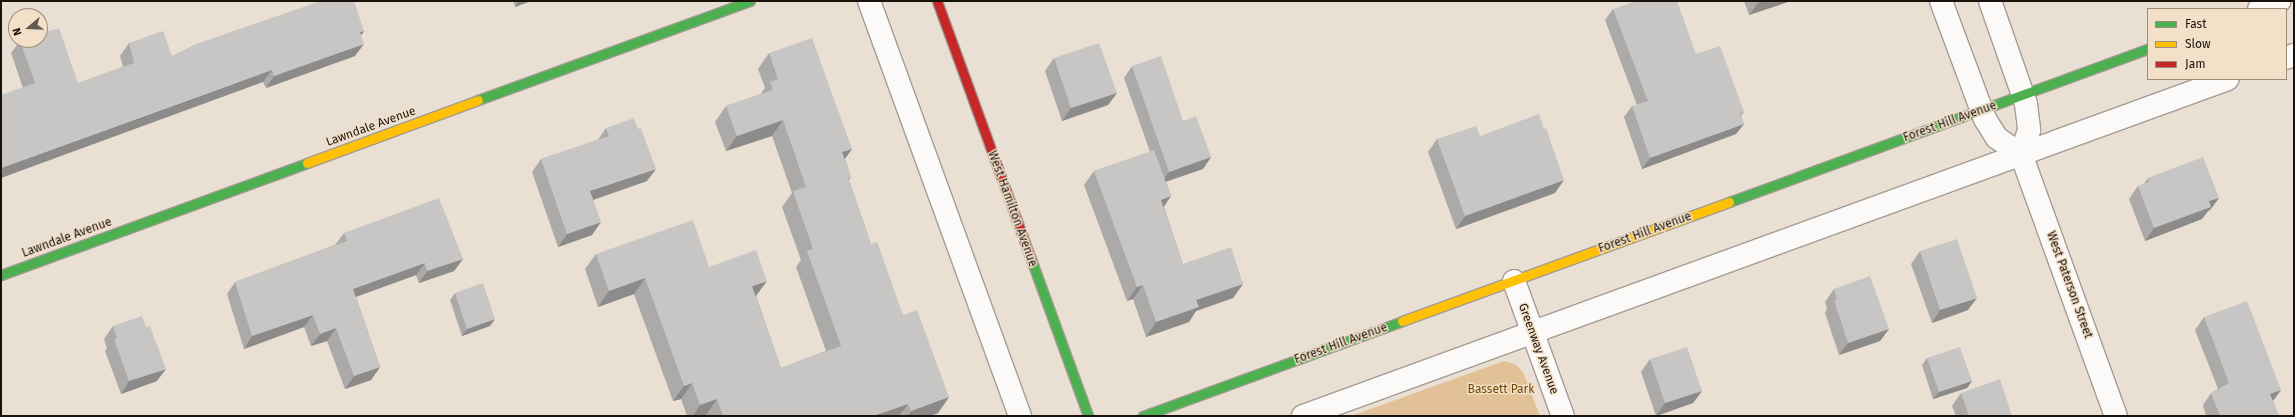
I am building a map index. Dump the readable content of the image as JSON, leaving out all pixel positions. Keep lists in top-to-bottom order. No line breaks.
{"streets":{"street":["Forest Hill Avenue","Lawndale Avenue","West Hamilton Avenue","West Paterson Street","Greenway Avenue"]},"crossings":[["Forest Hill Avenue","Greenway Avenue"]],"parks":["Bassett Park"],"legend":["Fast","Slow","Jam"],"north":"left"}
